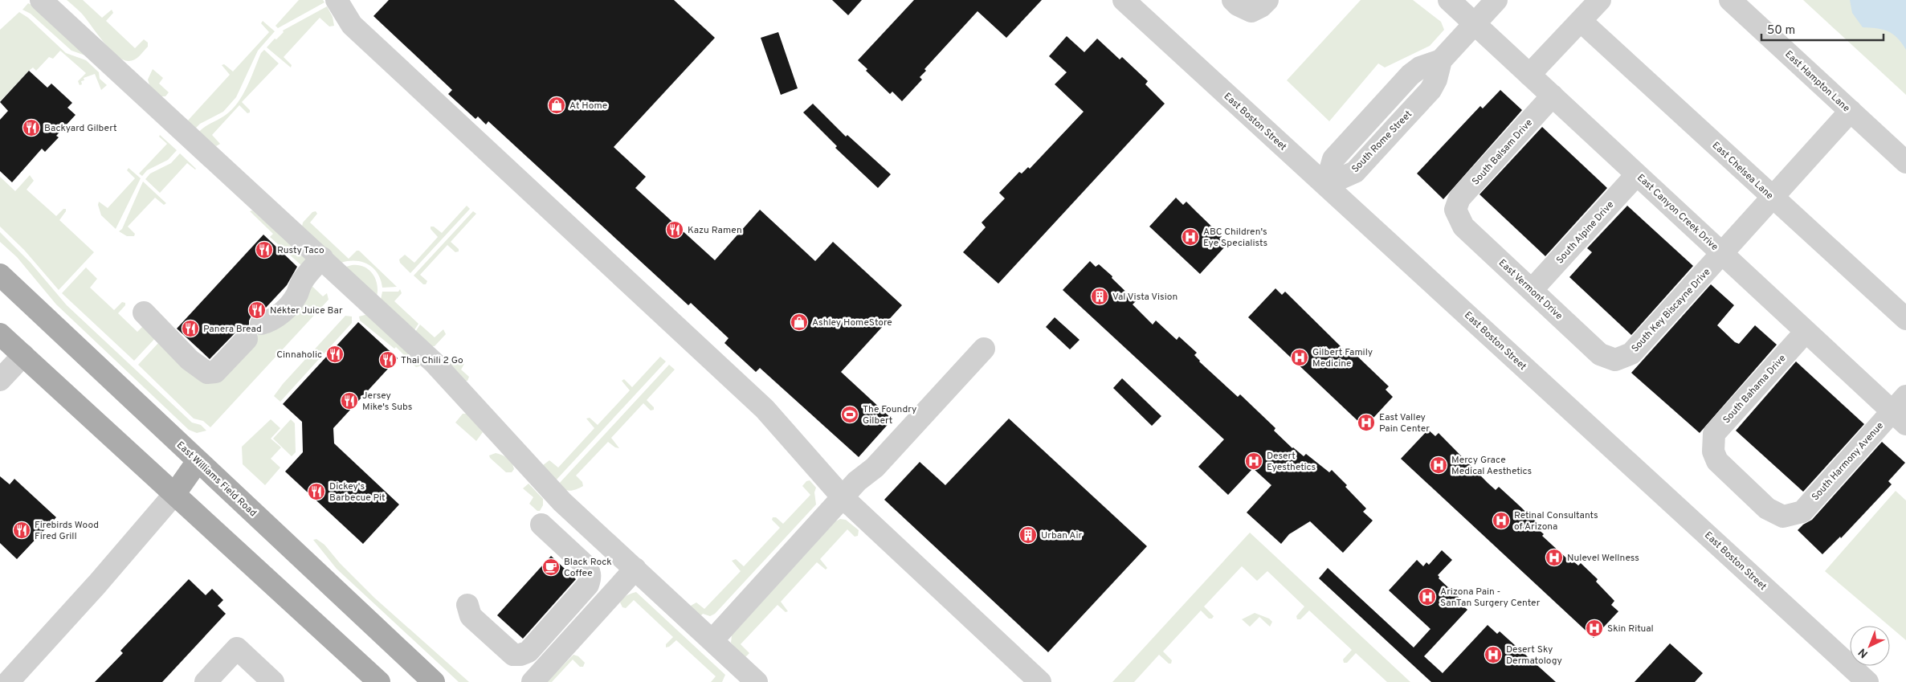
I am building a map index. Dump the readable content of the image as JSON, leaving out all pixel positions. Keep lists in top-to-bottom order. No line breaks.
{"streets":{"main road":["East Williams Field Road"],"street":["East Hampton Lane","East Boston Street","South Rome Street","South Balsam Drive","East Chelsea Lane","East Canyon Creek Drive","South Alpine Drive","East Vermont Drive","South Key Biscayne Drive","South Bahama Drive","South Harmony Avenue"]},"crossings":[["East Hampton Lane","South Key Biscayne Drive"],["East Boston Street","South Rome Street"],["South Rome Street","East Canyon Creek Drive"],["South Balsam Drive","East Canyon Creek Drive"],["South Balsam Drive","East Vermont Drive"],["East Chelsea Lane","South Key Biscayne Drive"],["East Canyon Creek Drive","South Alpine Drive"],["East Canyon Creek Drive","South Key Biscayne Drive"],["East Canyon Creek Drive","South Bahama Drive"],["East Canyon Creek Drive","South Harmony Avenue"],["South Alpine Drive","East Vermont Drive"],["East Vermont Drive","South Key Biscayne Drive"],["South Bahama Drive","South Harmony Avenue"]],"places":{"shop":["At Home","Ashley HomeStore"],"restaurant":["Backyard Gilbert","Kazu Ramen","Rusty Taco","Nékter Juice Bar","Panera Bread","Cinnaholic","Thai Chili 2 Go","Jersey Mike's Subs","Dickey's Barbecue Pit","Firebirds Wood Fired Grill"],"hospital":["ABC Children's Eye Specialists","Gilbert Family Medicine","East Valley Pain Center","Desert Eyesthetics","Mercy Grace Medical Aesthetics","Retinal Consultants of Arizona","Nulevel Wellness","Arizona Pain - SanTan Surgery Center","Skin Ritual","Desert Sky Dermatology"],"building":["Val Vista Vision","Urban Air"],"sports":["The Foundry Gilbert"],"cafe":["Black Rock Coffee"]},"scale_bar":"50 m","north":"bottom left"}
